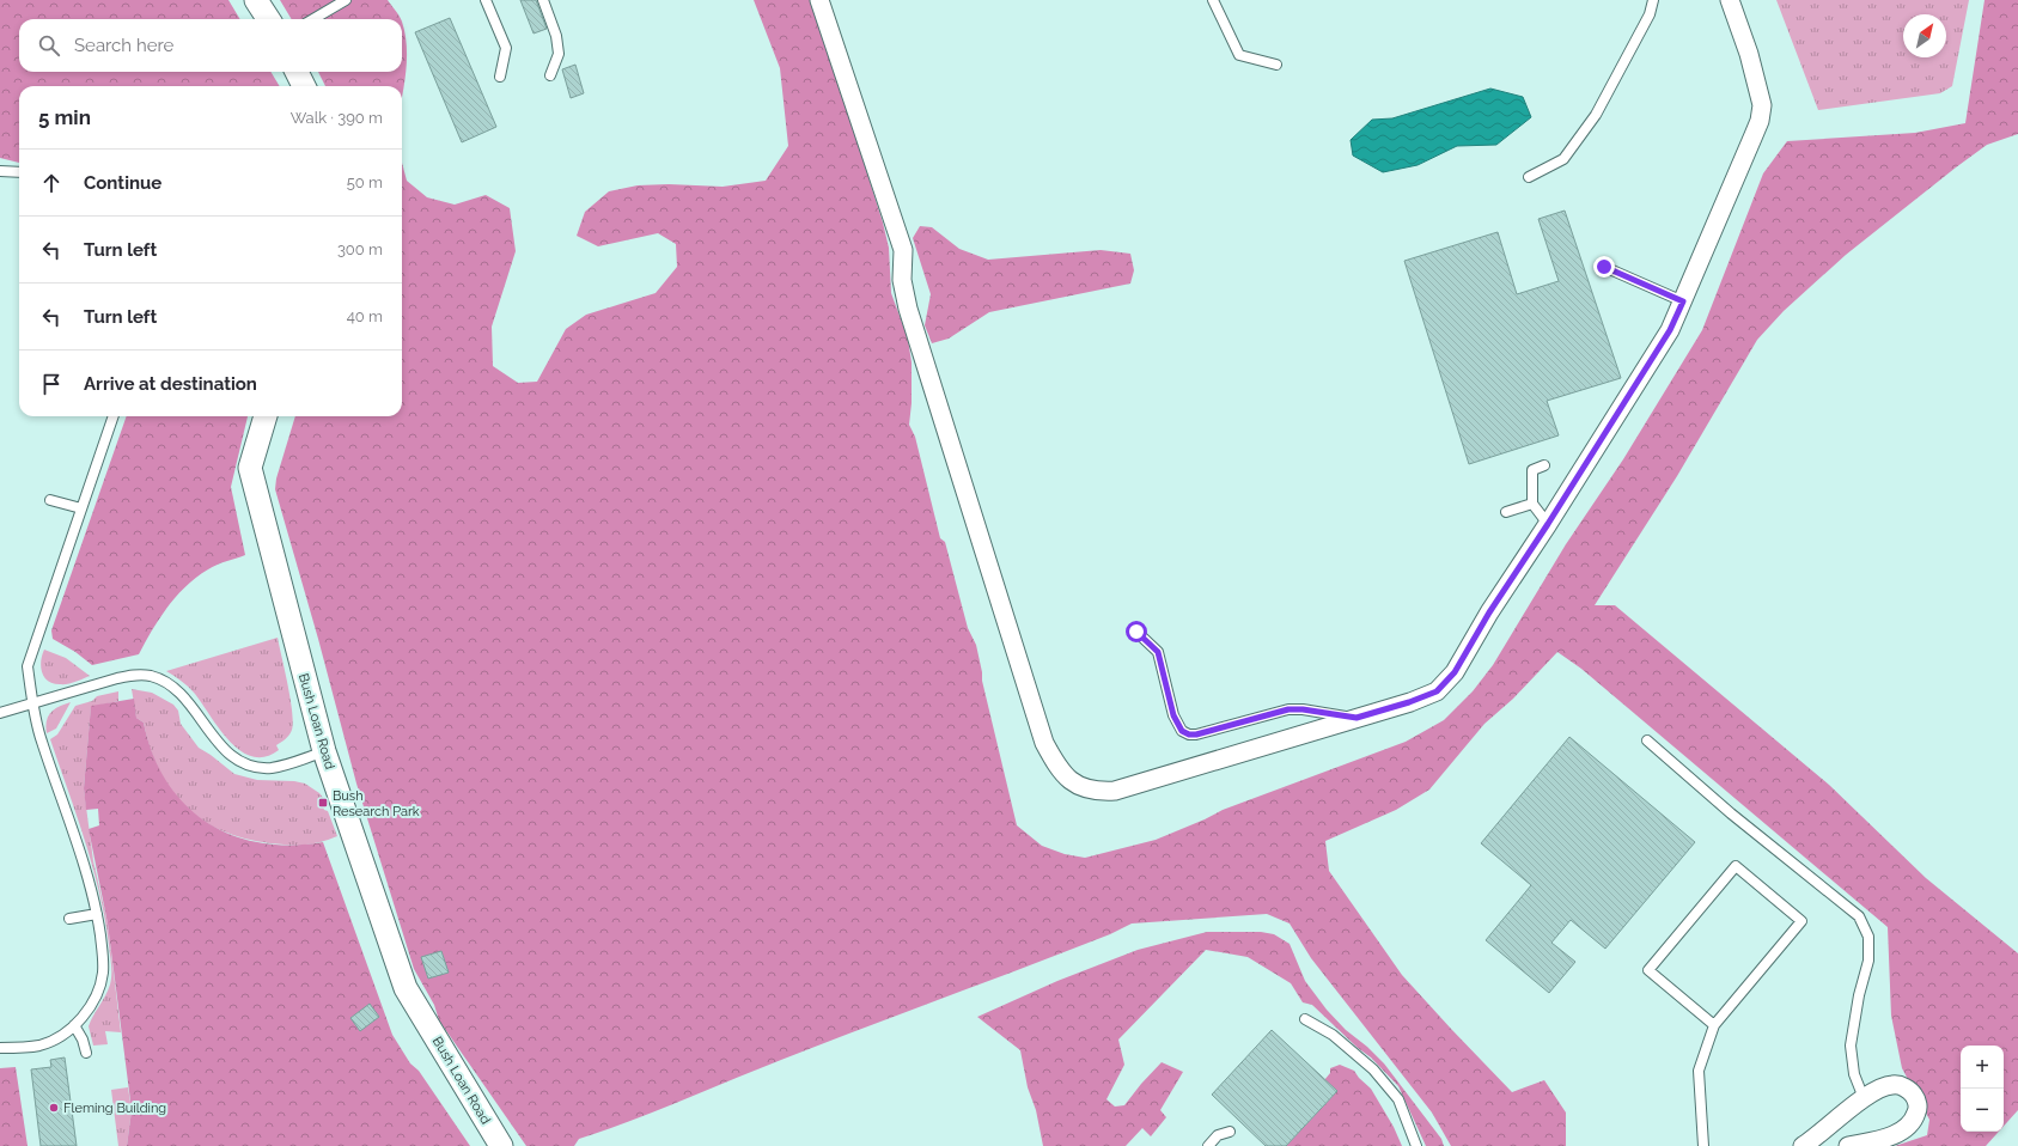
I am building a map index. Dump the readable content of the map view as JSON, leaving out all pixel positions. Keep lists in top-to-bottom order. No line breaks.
{"streets":{"street":["Bush Loan Road"]},"places":{"transit":["Bush Research Park"],"other":["Fleming Building"]},"north":"top right","page":{"search":"Search here","heading":["5 min","Walk · 390 m"],"list":[["Continue","50 m"],["Turn left","300 m"],["Turn left","40 m"],"Arrive at destination"],"map_buttons":["+","−"]}}
